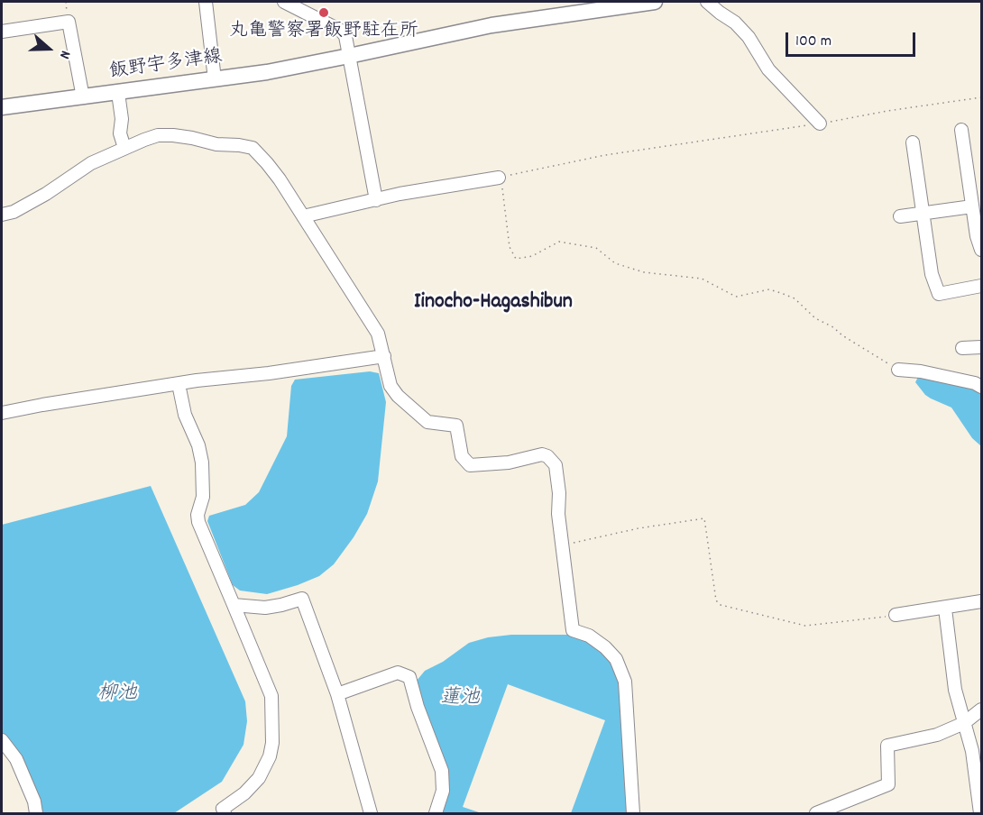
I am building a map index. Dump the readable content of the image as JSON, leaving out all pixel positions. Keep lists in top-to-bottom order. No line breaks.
{"streets":{"main road":["飯野宇多津線"]},"districts":["Iinocho-Hagashibun"],"water":["柳池","蓮池"],"places":["丸亀警察署飯野駐在所"],"scale_bar":"100 m","north":"right"}
